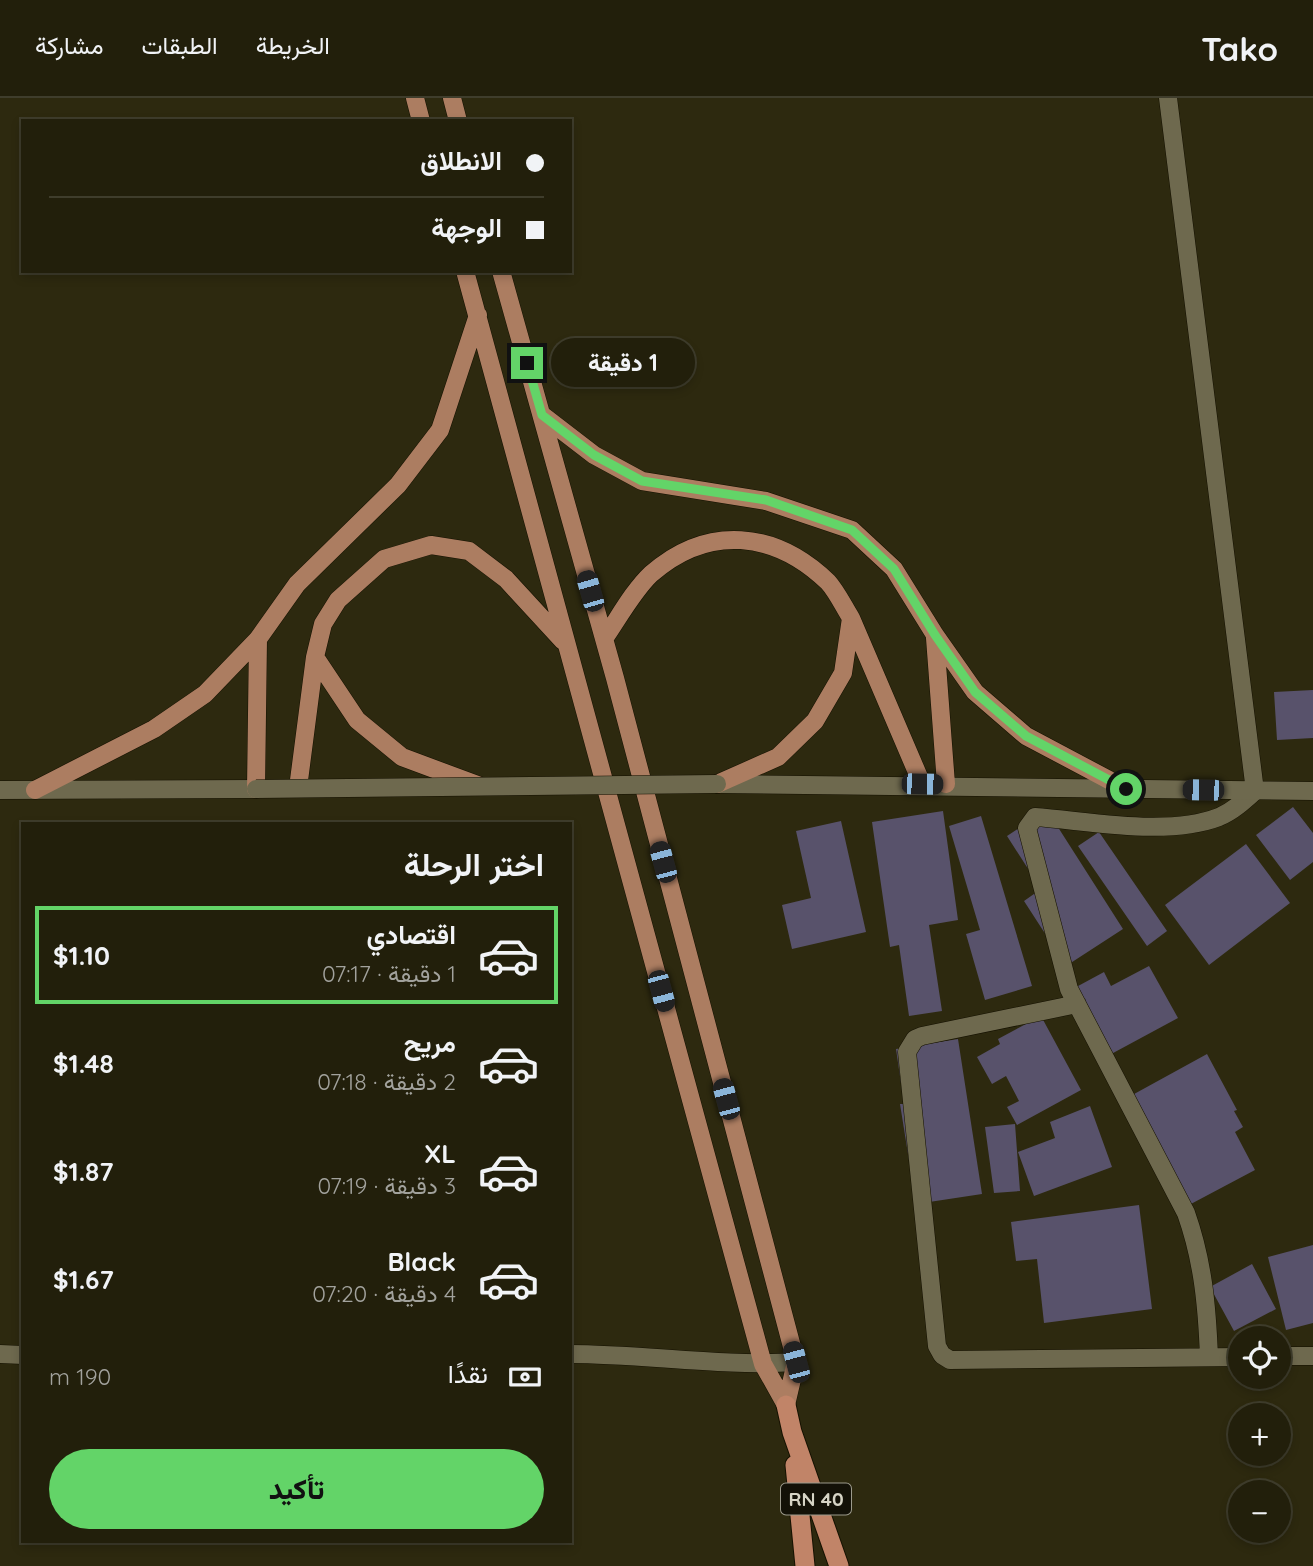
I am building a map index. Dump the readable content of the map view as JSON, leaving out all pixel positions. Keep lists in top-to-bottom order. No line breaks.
{"streets":{"highway":["RN 40"]},"page":{"header":"Tako","nav":["الخريطة","الطبقات","مشاركة"],"banner":["الانطلاق","الوجهة"],"bubble":"1 دقيقة","heading":"اختر الرحلة","list":[{"name":"اقتصادي","note":"1 دقيقة · 07:17","value":"$1.10"},{"name":"مريح","note":"2 دقيقة · 07:18","value":"$1.48"},{"name":"XL","note":"3 دقيقة · 07:19","value":"$1.87"},{"name":"Black","note":"4 دقيقة · 07:20","value":"$1.67"}],"map_buttons":["+","−"],"pay":["نقدًا","190 m"],"buttons":"تأكيد"}}
